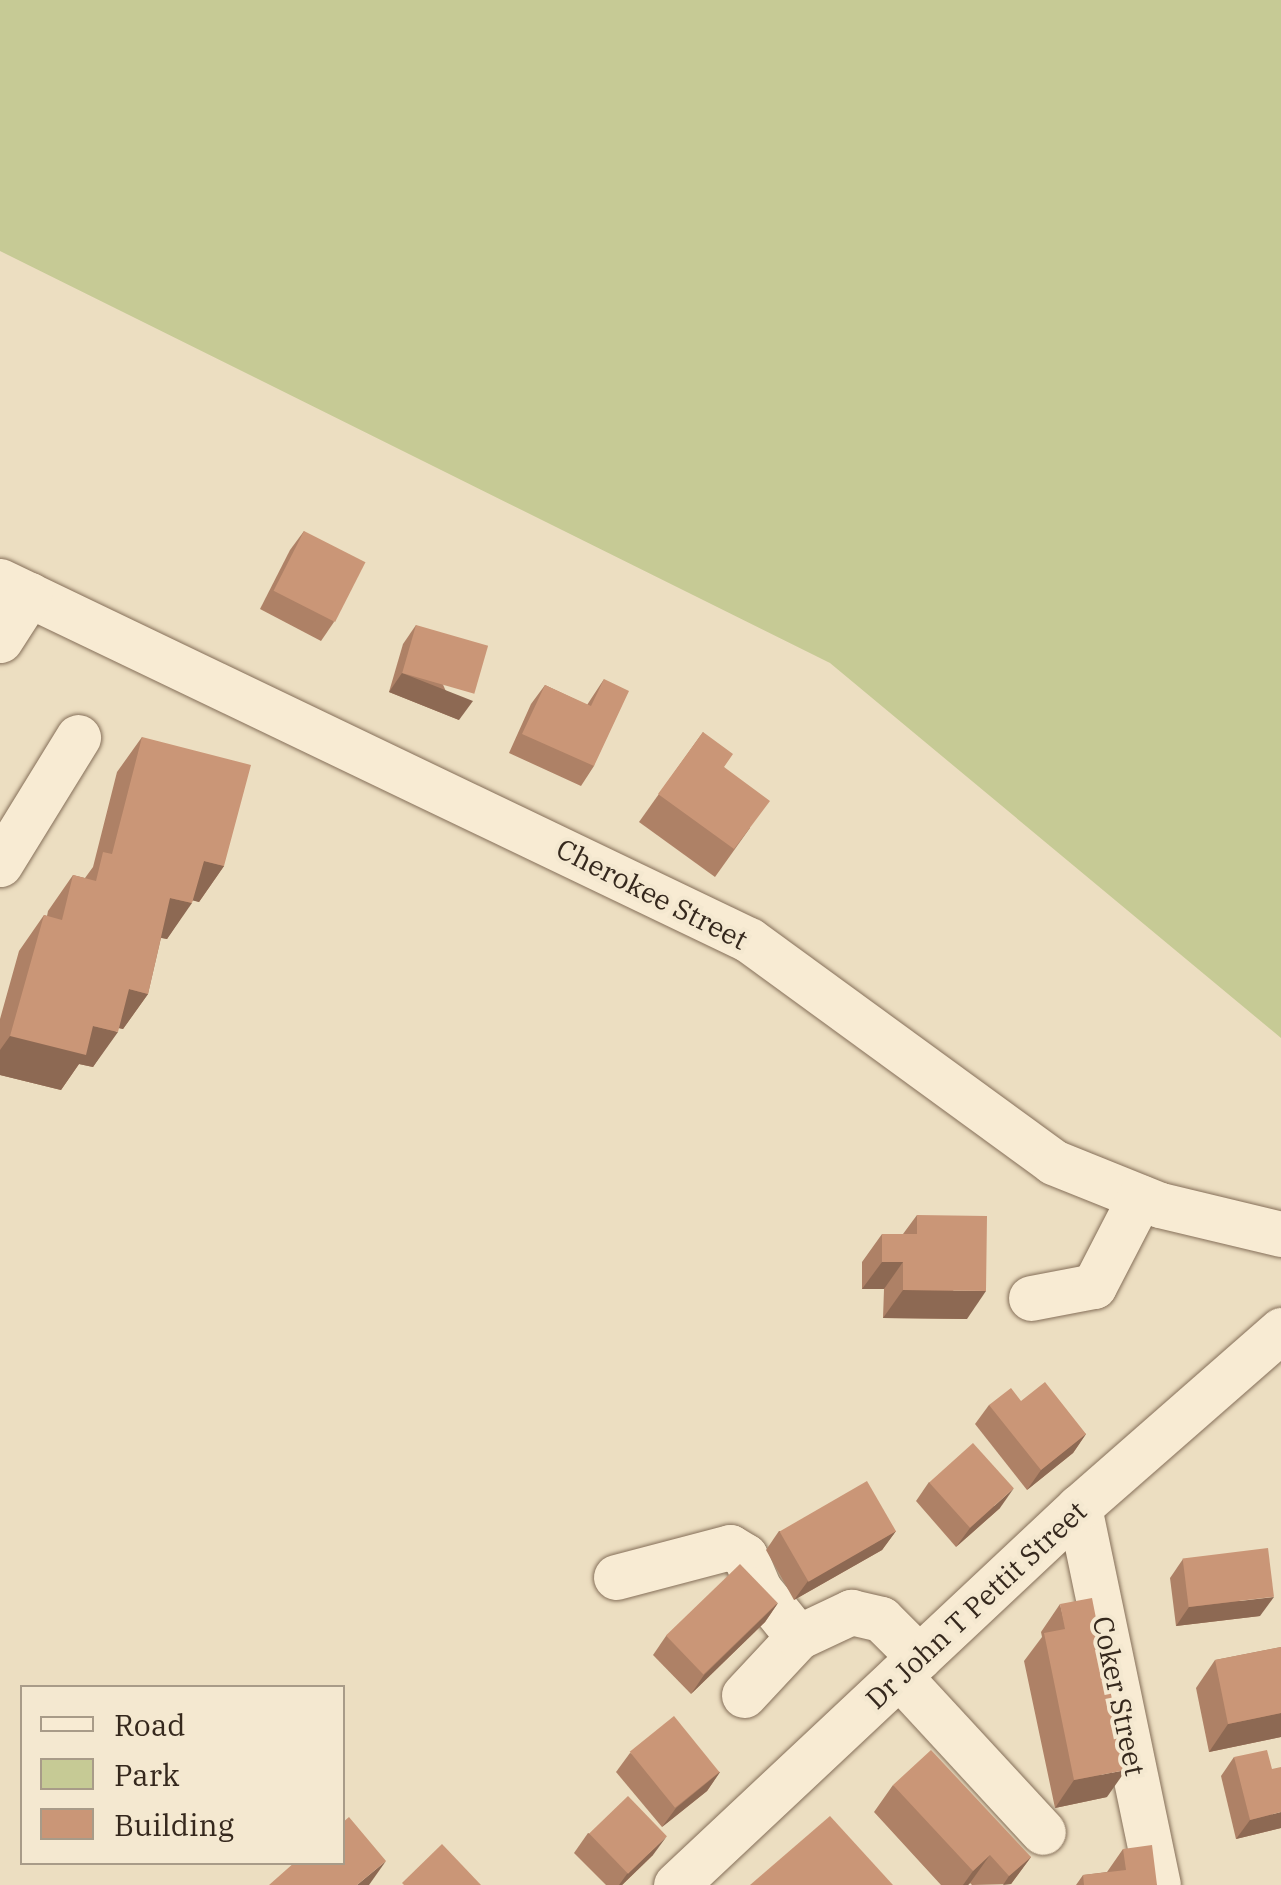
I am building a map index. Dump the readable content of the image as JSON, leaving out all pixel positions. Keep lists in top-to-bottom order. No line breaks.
{"streets":{"street":["Cherokee Street","Dr John T Pettit Street","Coker Street"]},"crossings":[["Dr John T Pettit Street","Coker Street"]],"legend":["Road","Park","Building"]}
